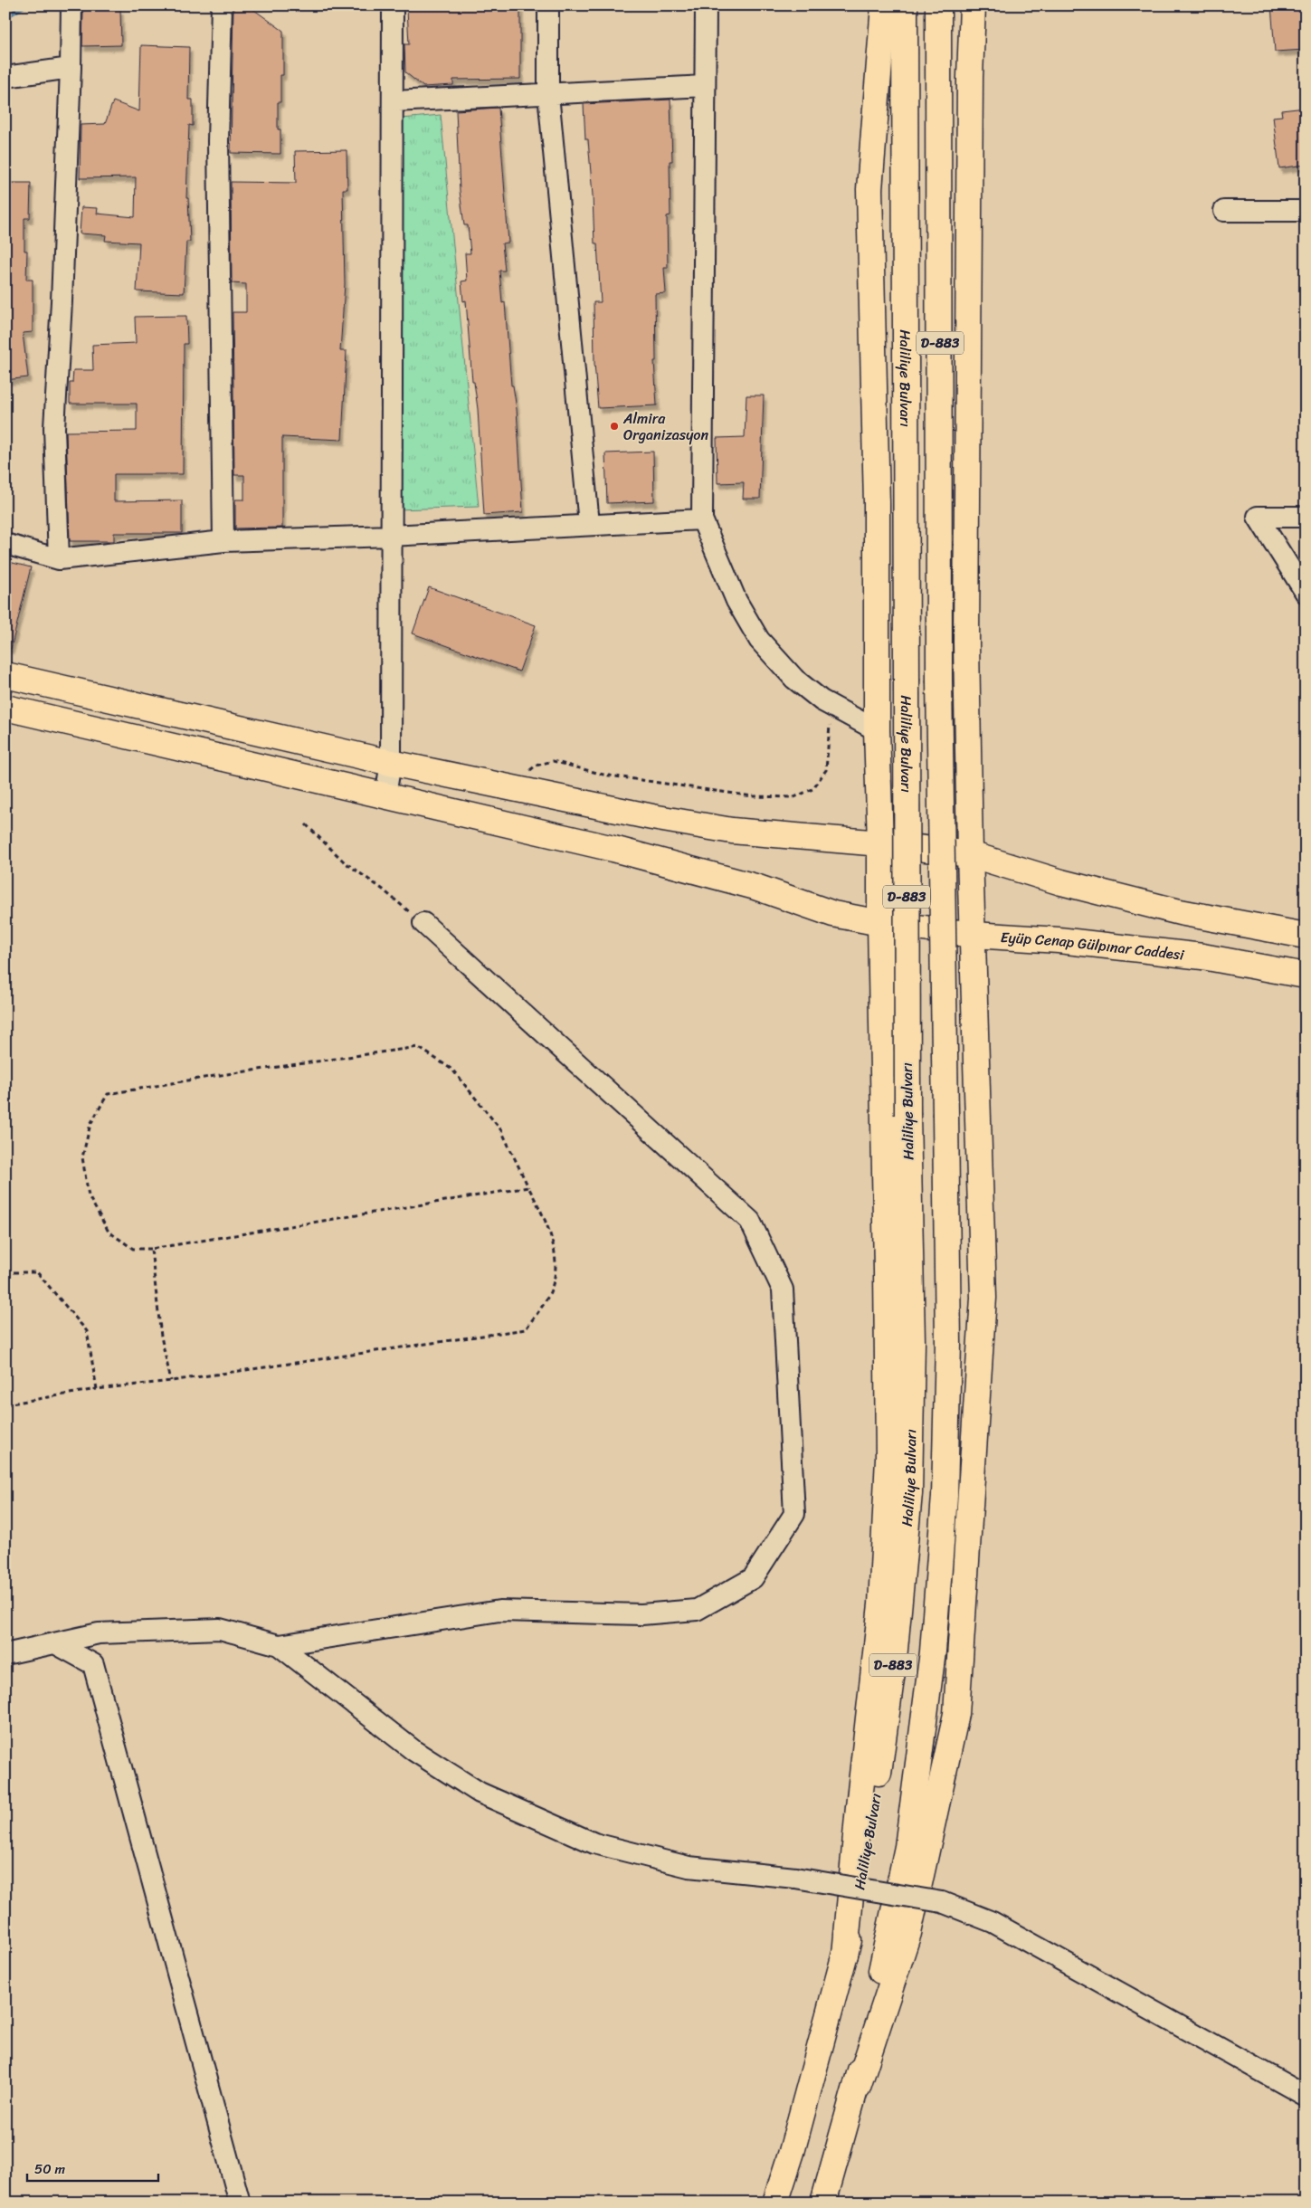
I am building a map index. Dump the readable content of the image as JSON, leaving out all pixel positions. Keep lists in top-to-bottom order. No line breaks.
{"streets":{"main road":["D-883","Haliliye Bulvarı","Eyüp Cenap Gülpınar Caddesi"]},"places":["Almira Organizasyon"],"scale_bar":"50 m"}
